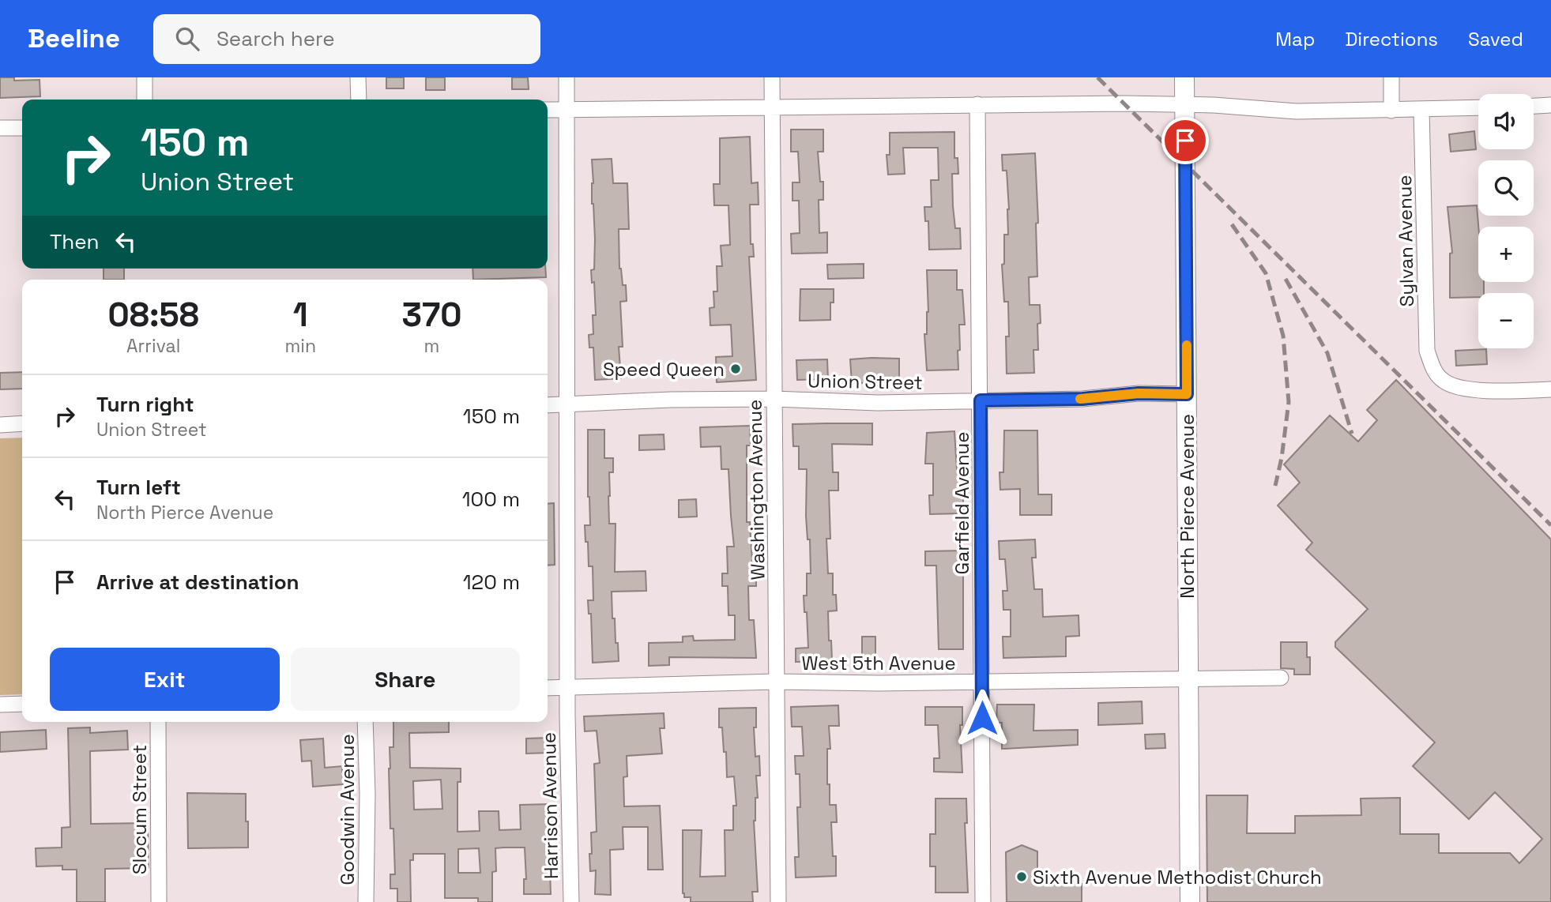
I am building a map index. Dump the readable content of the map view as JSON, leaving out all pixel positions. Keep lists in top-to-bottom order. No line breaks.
{"streets":{"street":["Sylvan Avenue","Union Street","Washington Avenue","Garfield Avenue","North Pierce Avenue","West 5th Avenue","Harrison Avenue","Slocum Street","Goodwin Avenue"]},"crossings":[["Union Street","Washington Avenue"],["Union Street","Garfield Avenue"],["Union Street","North Pierce Avenue"],["Union Street","Harrison Avenue"],["Washington Avenue","West 5th Avenue"],["Garfield Avenue","West 5th Avenue"],["North Pierce Avenue","West 5th Avenue"],["West 5th Avenue","Harrison Avenue"]],"places":["Speed Queen","Sixth Avenue Methodist Church"],"page":{"header":"Beeline","search":"Search here","nav":["Map","Directions","Saved"],"map_buttons":["+","−"],"turn":["150 m","Union Street"],"then":"Then","eta":["08:58","Arrival","1","min","370","m"],"list":[{"name":"Turn right","note":"Union Street","value":"150 m"},{"name":"Turn left","note":"North Pierce Avenue","value":"100 m"},{"name":"Arrive at destination","value":"120 m"}],"buttons":["Exit","Share"]}}
